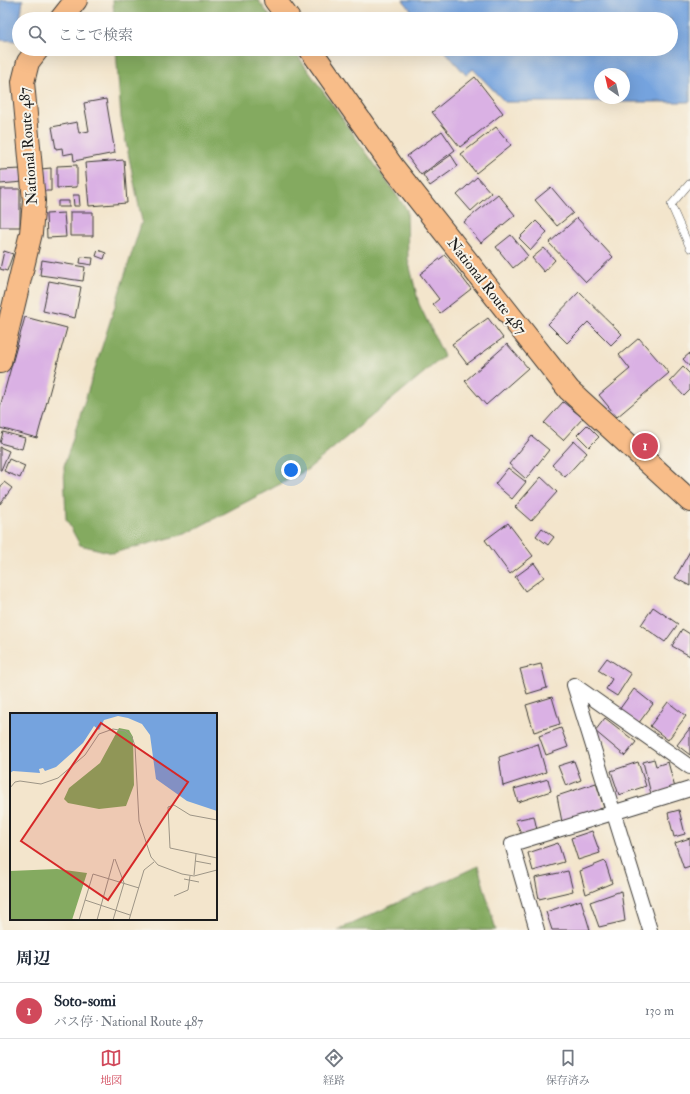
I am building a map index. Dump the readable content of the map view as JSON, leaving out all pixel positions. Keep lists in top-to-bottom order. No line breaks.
{"streets":{"highway":["National Route 487"]},"north":"top left","page":{"search":"ここで検索","pins":"1","heading":"周辺","list":[{"mark":"1","name":"Soto-somi","note":"バス停 · National Route 487","value":"130 m"}],"nav":["地図","経路","保存済み"]}}
